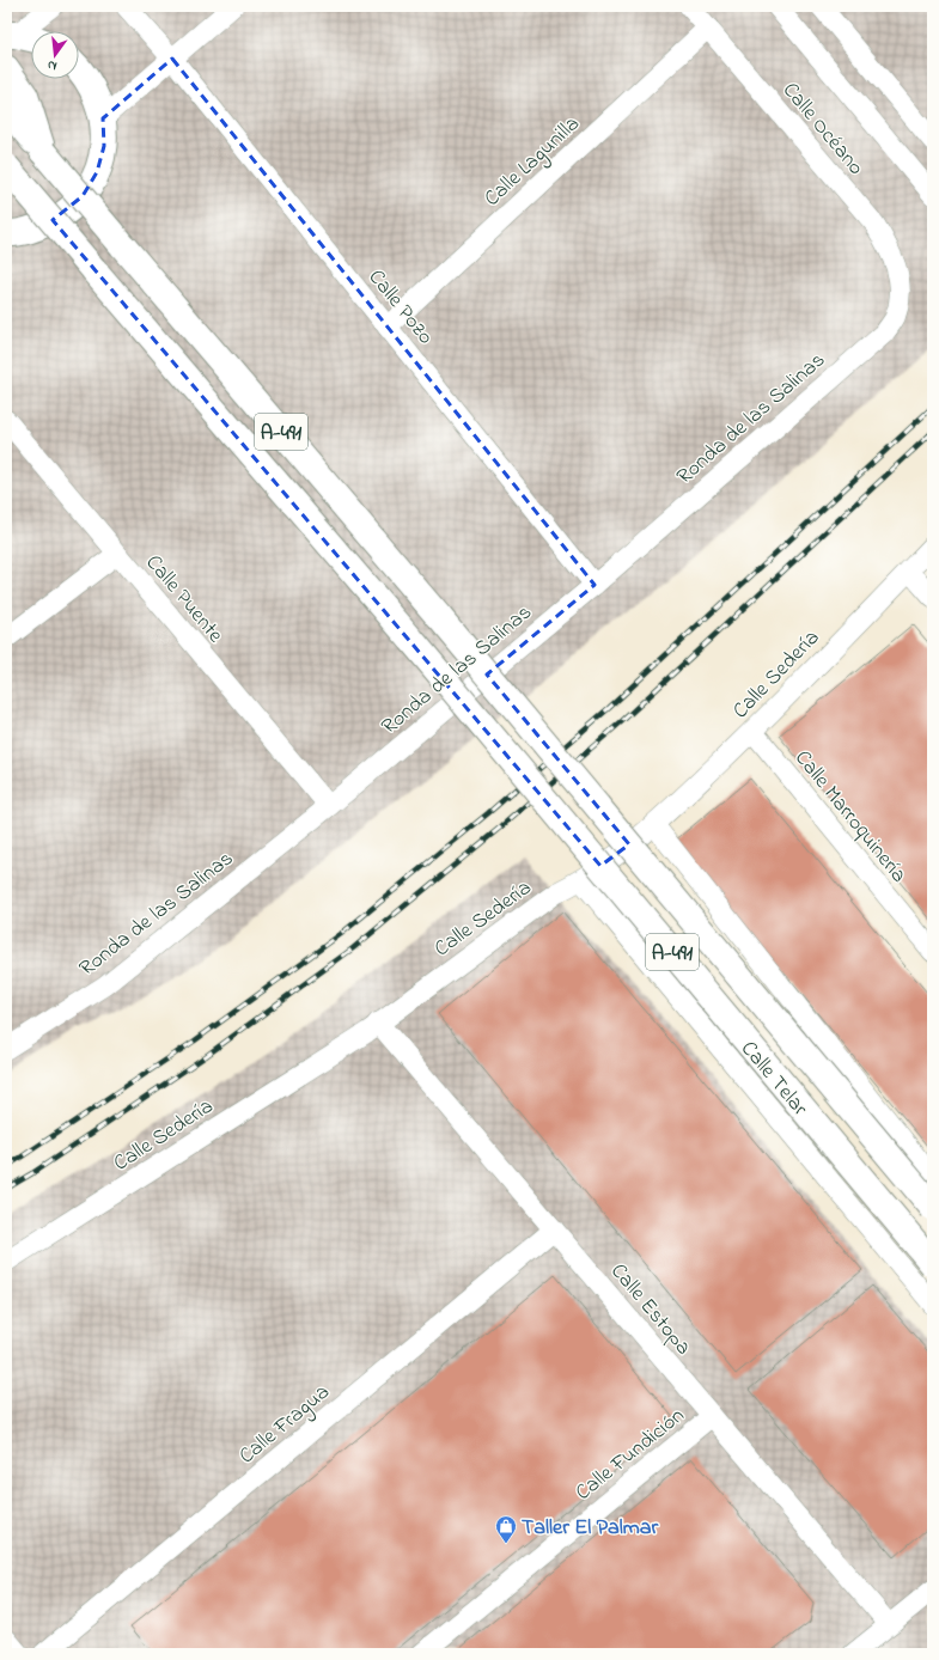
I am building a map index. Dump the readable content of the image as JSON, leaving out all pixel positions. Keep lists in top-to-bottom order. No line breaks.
{"streets":{"main road":["A-491"],"street":["Calle Océano","Calle Lagunilla","Calle Pozo","Ronda de las Salinas","Calle Puente","Calle Sedería","Calle Marroquinería","Calle Telar","Calle Estopa","Calle Fragua","Calle Fundición"]},"crossings":[["Calle Océano","Calle Lagunilla"],["Calle Océano","Ronda de las Salinas"],["Calle Lagunilla","Calle Pozo"],["Calle Pozo","Ronda de las Salinas"],["Ronda de las Salinas","Calle Puente"],["Calle Sedería","Calle Marroquinería"],["Calle Sedería","Calle Telar"],["Calle Sedería","Calle Estopa"],["Calle Estopa","Calle Fragua"],["Calle Estopa","Calle Fundición"]],"places":{"shop":["Taller El Palmar"]},"north":"bottom"}
